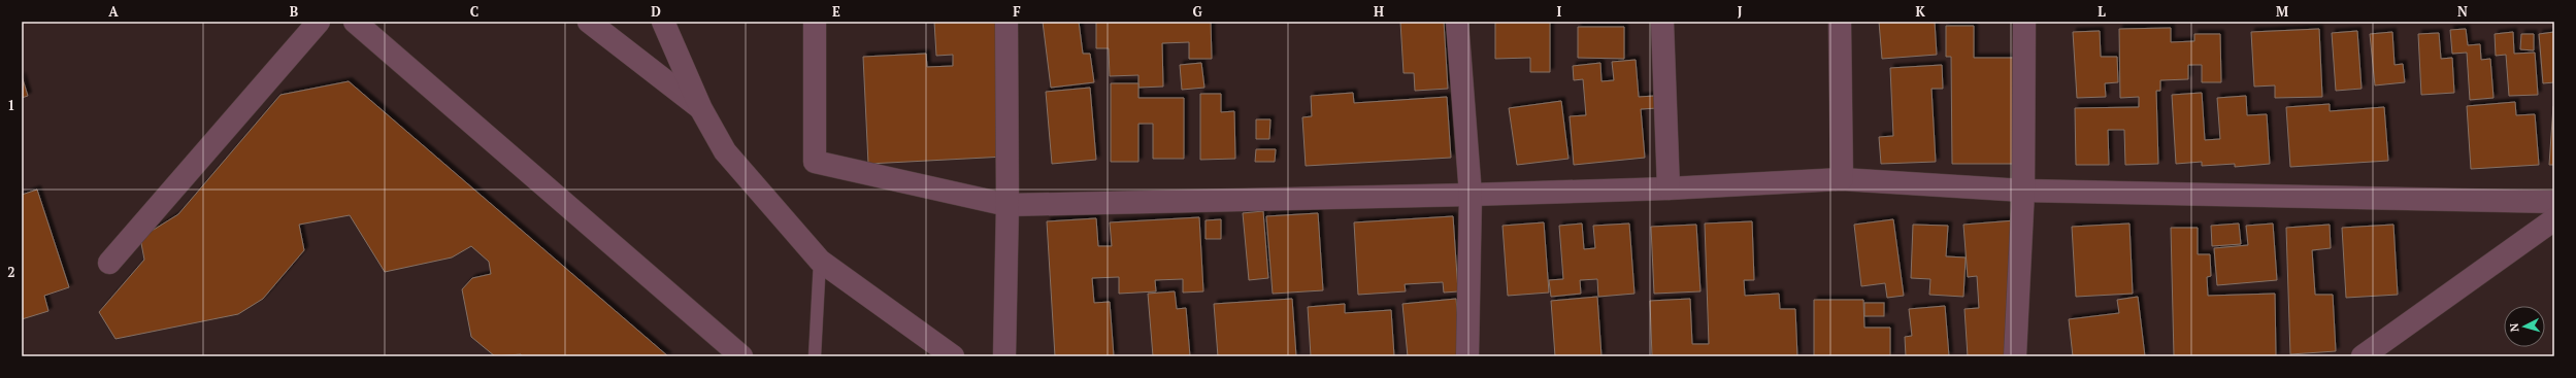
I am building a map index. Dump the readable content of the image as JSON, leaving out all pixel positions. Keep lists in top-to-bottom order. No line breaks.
{"north":"left","grid":{"columns":["A","B","C","D","E","F","G","H","I","J","K","L","M","N"],"rows":["1","2"]}}
